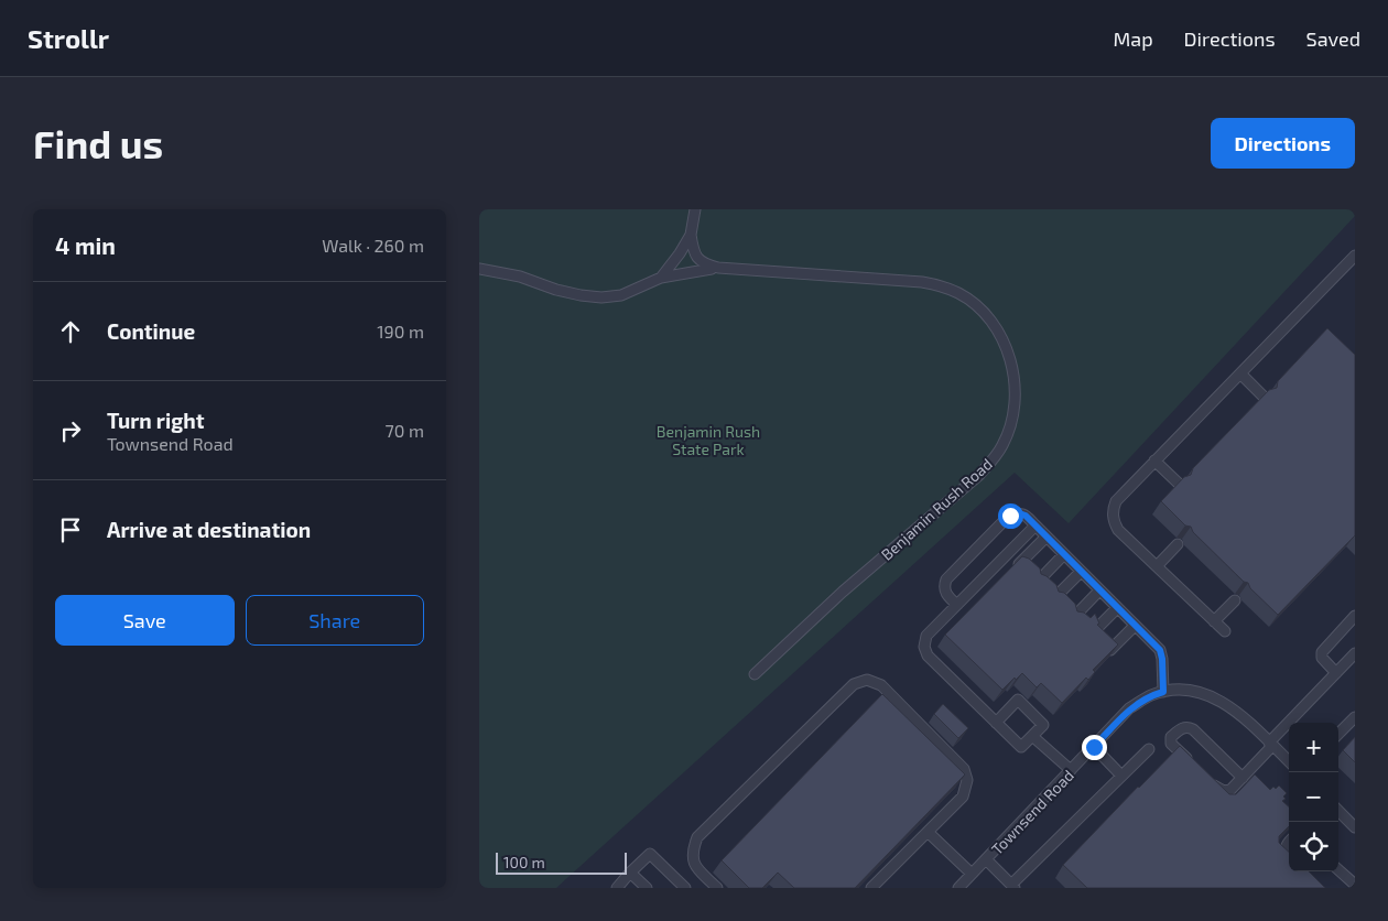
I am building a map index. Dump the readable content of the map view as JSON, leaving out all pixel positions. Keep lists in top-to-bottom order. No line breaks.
{"streets":{"street":["Benjamin Rush Road","Townsend Road"]},"parks":["Benjamin Rush State Park"],"scale_bar":"100 m","page":{"header":"Strollr","nav":["Map","Directions","Saved"],"buttons":["Directions",["Save","Share"]],"title":"Find us","heading":["4 min","Walk · 260 m"],"list":[["Continue","190 m"],["Turn right","Townsend Road","70 m"],"Arrive at destination"],"map_buttons":["+","−"],"scale":"100 m"}}
